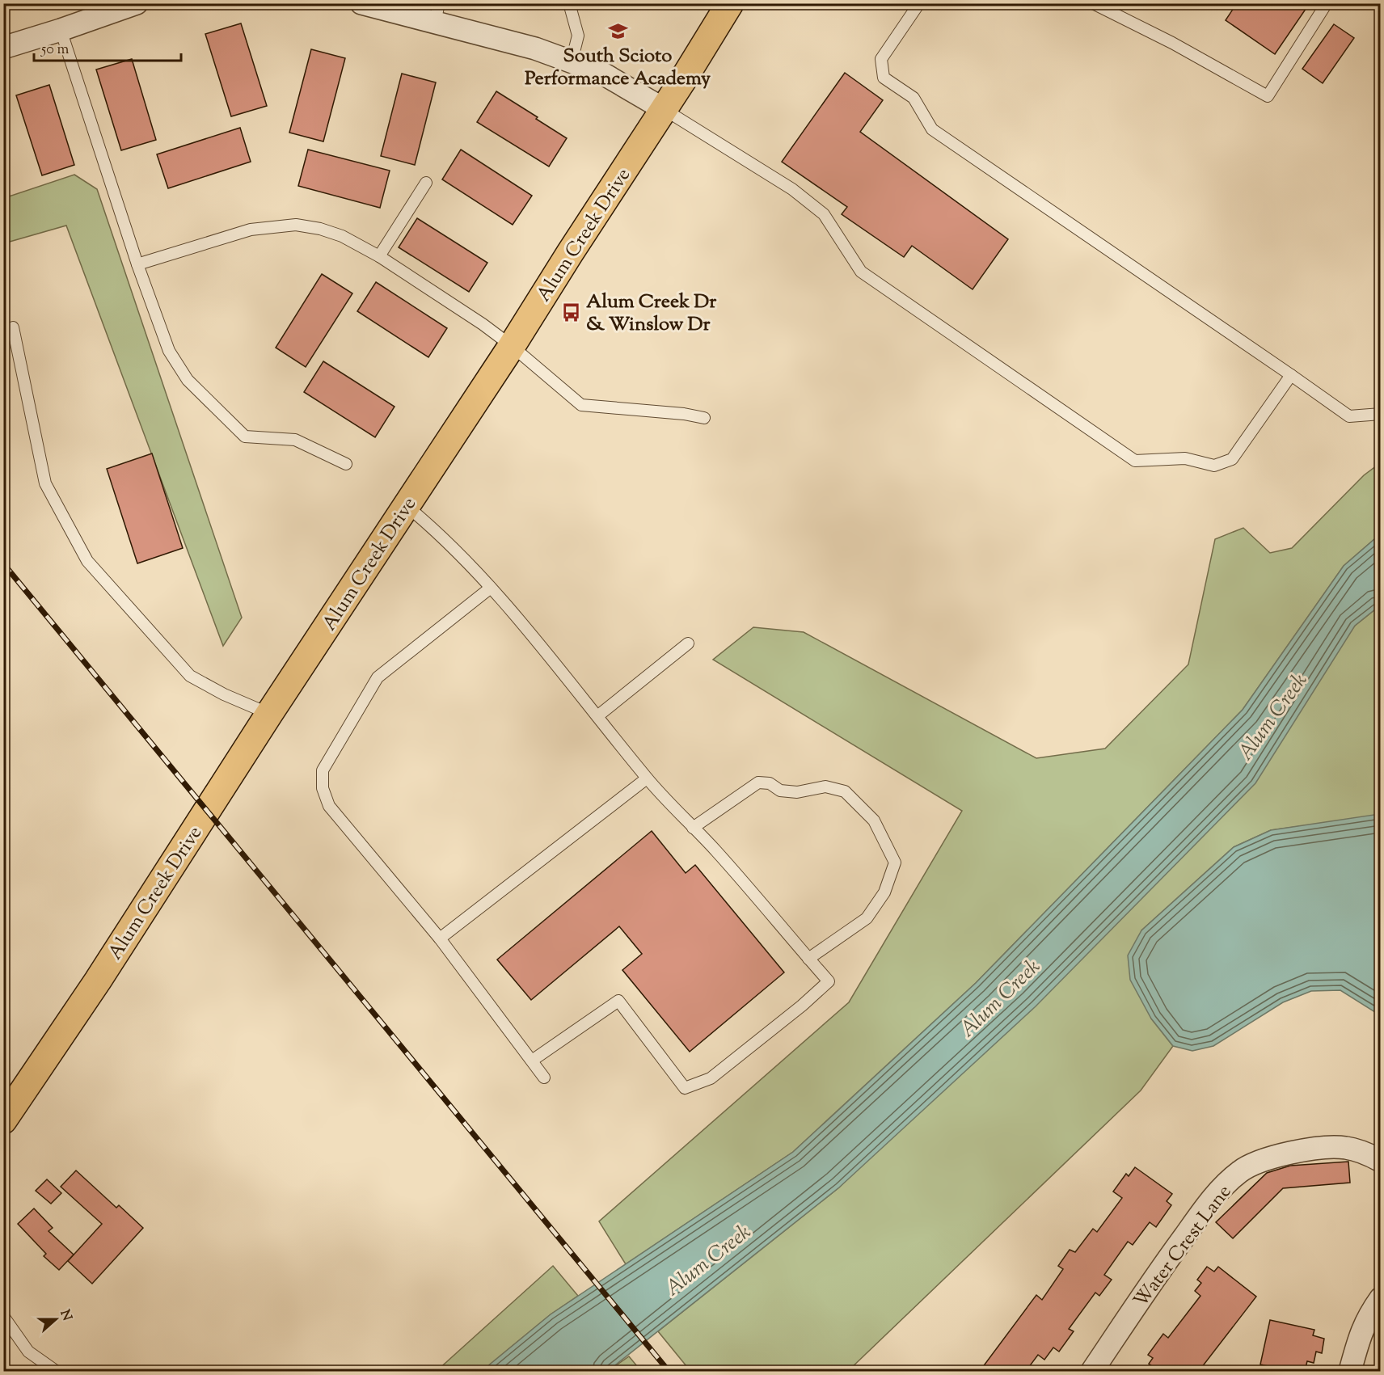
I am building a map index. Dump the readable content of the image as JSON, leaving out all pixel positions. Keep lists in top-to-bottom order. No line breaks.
{"streets":{"main road":["Alum Creek Drive"],"street":["Water Crest Lane"]},"water":["Alum Creek"],"places":{"school or university":["South Scioto Performance Academy"],"bus stop":["Alum Creek Dr & Winslow Dr"]},"scale_bar":"50 m","north":"right"}
